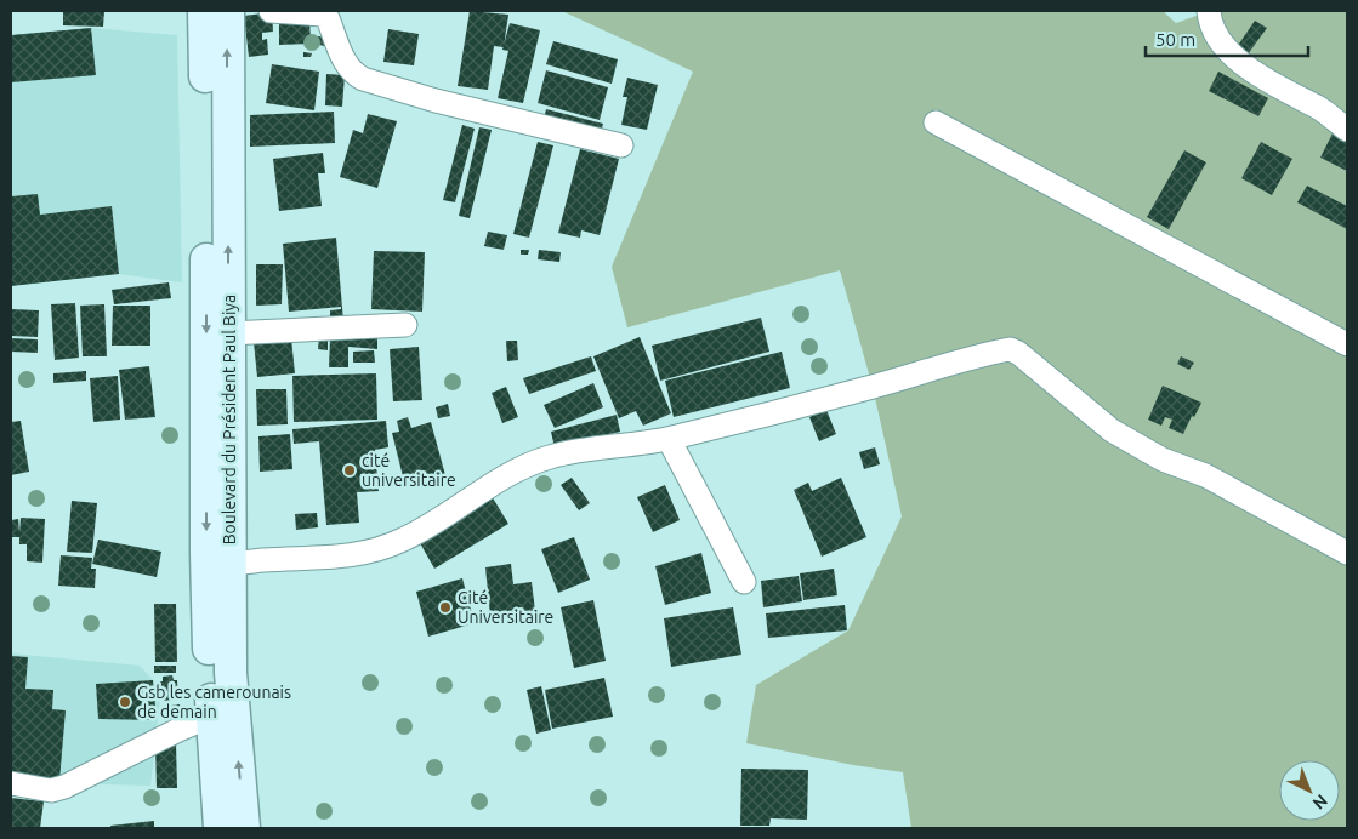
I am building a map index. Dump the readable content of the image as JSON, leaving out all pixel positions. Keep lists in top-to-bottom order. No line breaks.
{"streets":{"main road":["Boulevard du Président Paul Biya"]},"places":["cité universitaire","Cité Universitaire","Gsb les camerounais de demain"],"scale_bar":"50 m","north":"bottom right"}
